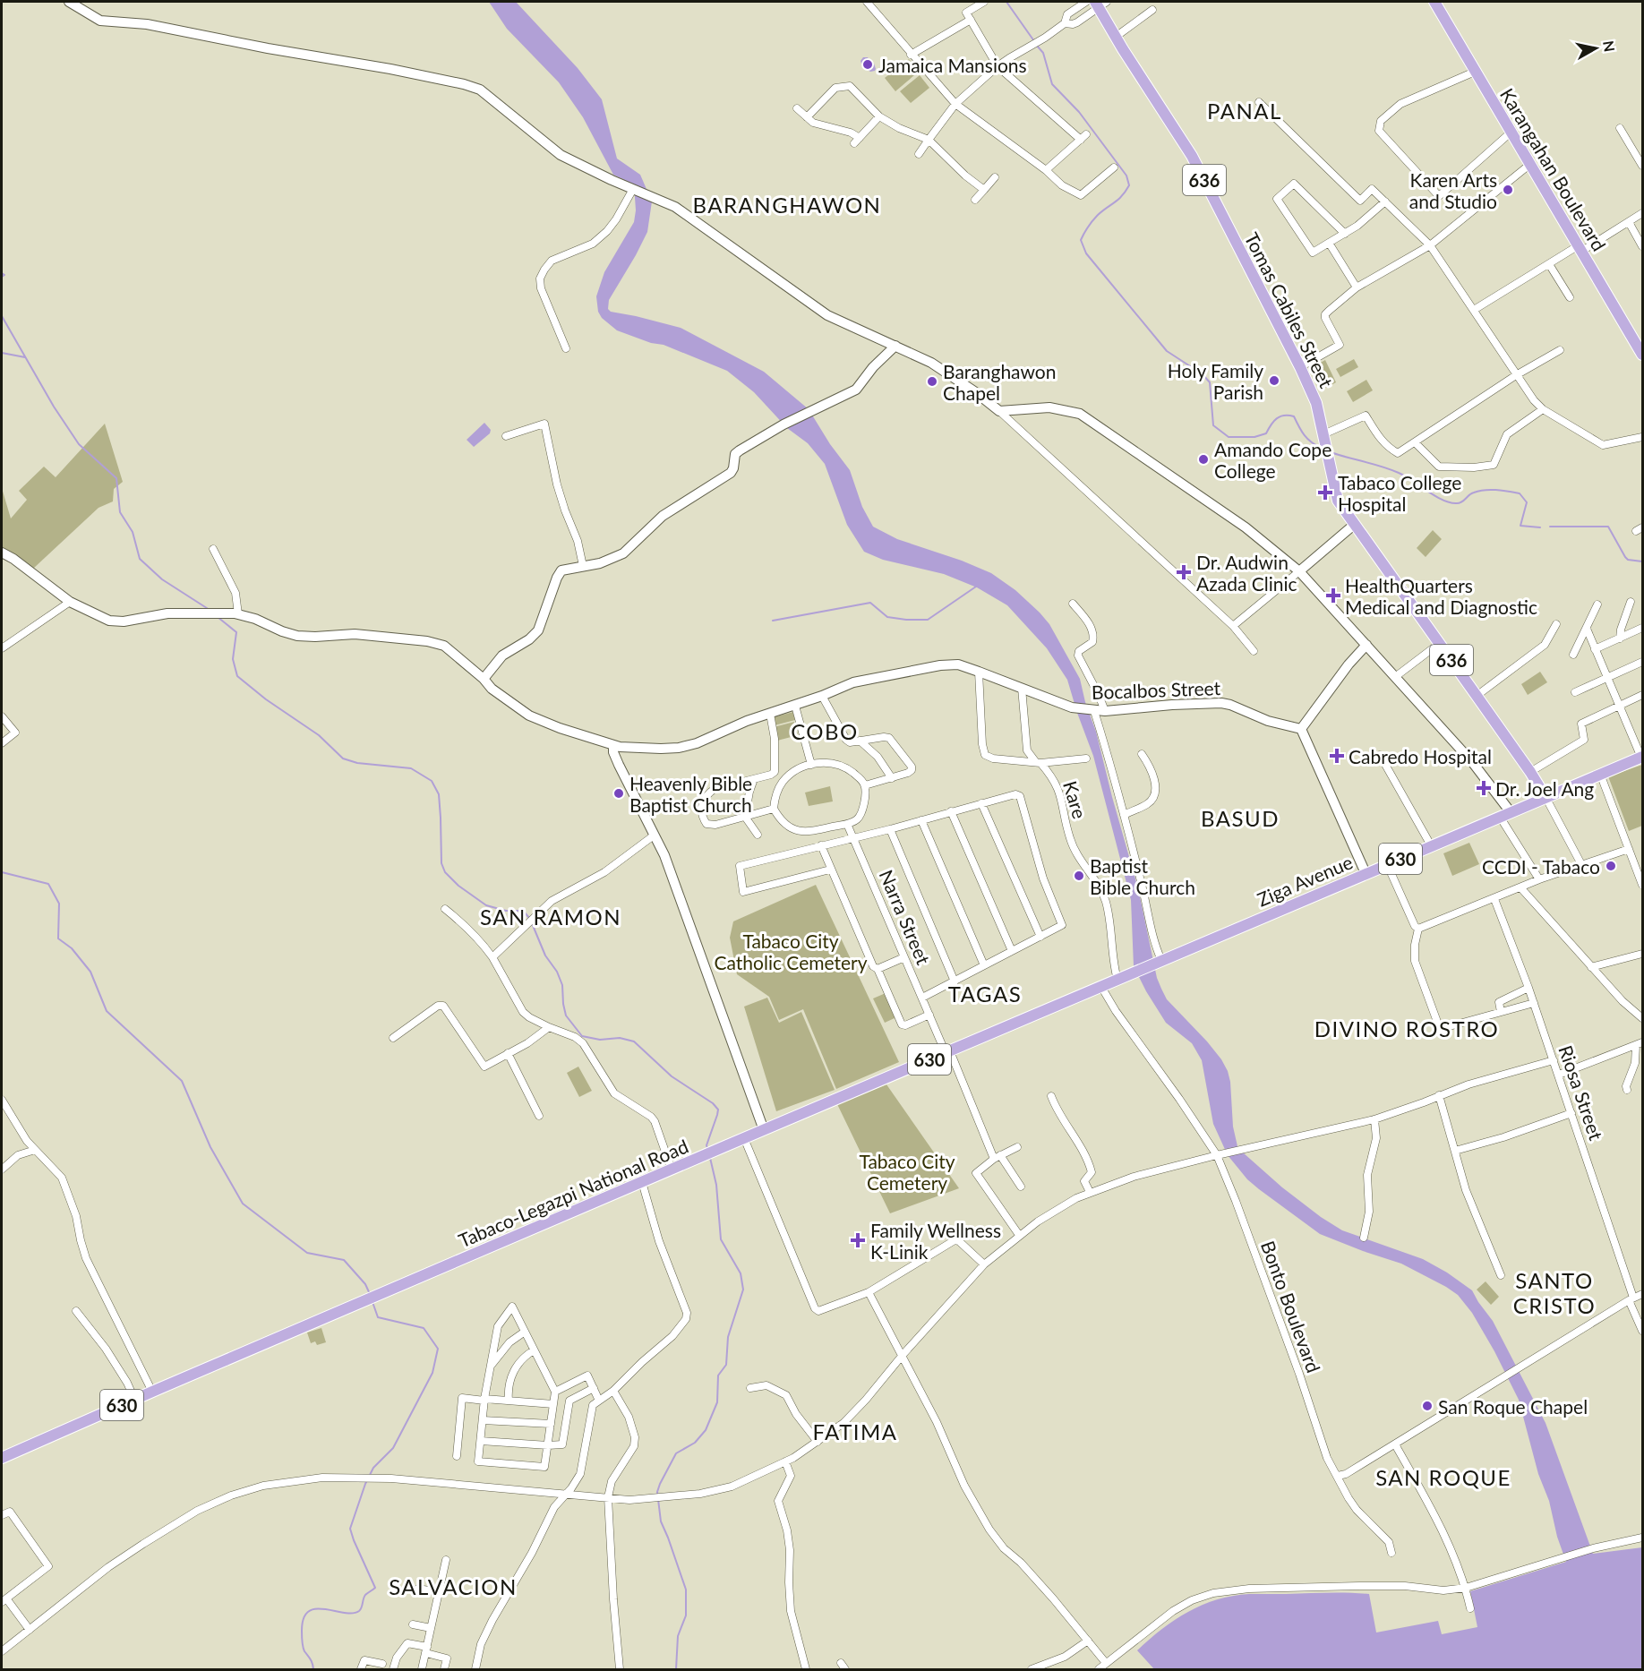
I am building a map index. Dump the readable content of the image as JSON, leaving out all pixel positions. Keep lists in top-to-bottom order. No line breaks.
{"streets":{"main road":["Karangahan Boulevard","636","Tomas Cabiles Street","630","Ziga Avenue","Tabaco-Legazpi National Road"],"street":["Bocalbos Street","Kare","Narra Street","Riosa Street","Bonto Boulevard"]},"crossings":[["Tomas Cabiles Street","Ziga Avenue"],["Bocalbos Street","Kare"],["Kare","Tabaco-Legazpi National Road"],["Ziga Avenue","Tabaco-Legazpi National Road"],["Narra Street","Tabaco-Legazpi National Road"],["Tabaco-Legazpi National Road","Bonto Boulevard"]],"districts":["PANAL","BARANGHAWON","COBO","BASUD","SAN RAMON","TAGAS","DIVINO ROSTRO","SANTO CRISTO","FATIMA","SAN ROQUE","SALVACION"],"parks":["Tabaco City Catholic Cemetery","Tabaco City Cemetery"],"places":{"other":["Jamaica Mansions","Karen Arts and Studio","Holy Family Parish","Baranghawon Chapel","Amando Cope College","Heavenly Bible Baptist Church","CCDI - Tabaco","Baptist Bible Church","San Roque Chapel"],"health":["Tabaco College Hospital","Dr. Audwin Azada Clinic","HealthQuarters Medical and Diagnostic","Cabredo Hospital","Dr. Joel Ang","Family Wellness K-Linik"]},"north":"right"}
